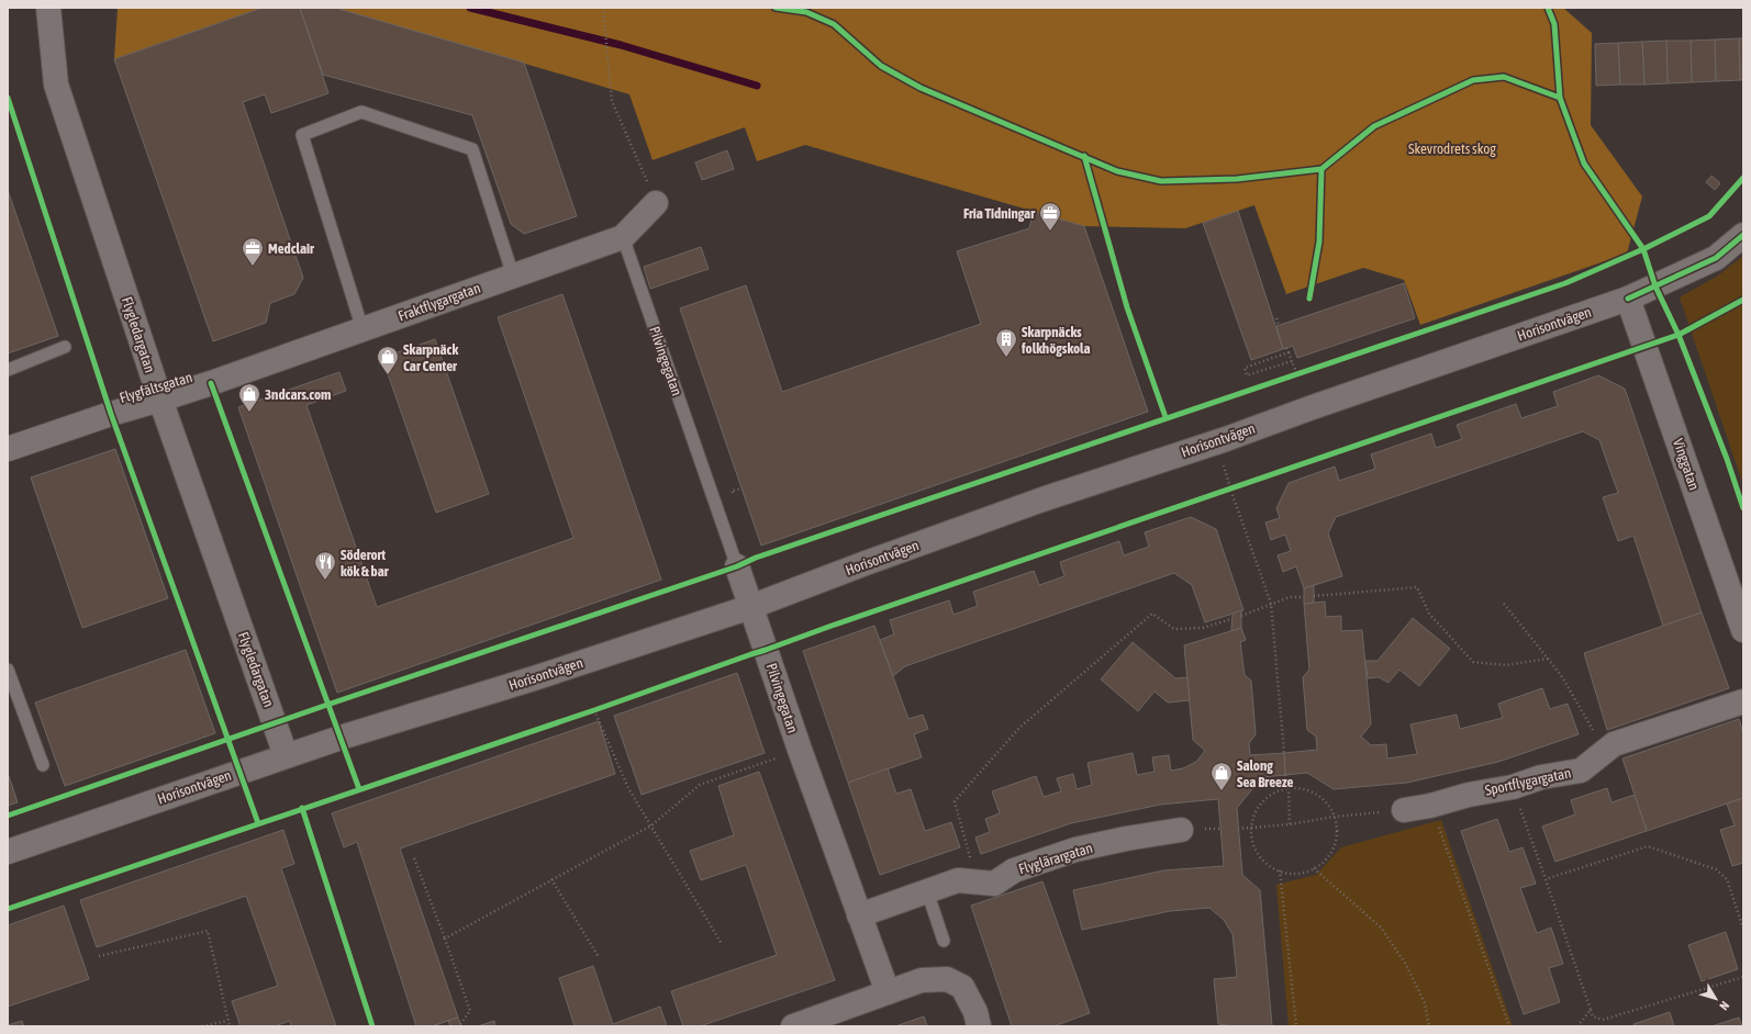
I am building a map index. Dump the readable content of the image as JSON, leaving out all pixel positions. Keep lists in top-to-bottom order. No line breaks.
{"streets":{"street":["Fraktflygargatan","Horisontvägen","Flygledargatan","Pilvingegatan","Flygfältsgatan","Vinggatan","Sportflygargatan","Flyglärargatan"]},"crossings":[["Fraktflygargatan","Pilvingegatan"],["Fraktflygargatan","Flygfältsgatan"],["Horisontvägen","Flygledargatan"],["Horisontvägen","Pilvingegatan"],["Horisontvägen","Vinggatan"],["Flygledargatan","Flygfältsgatan"],["Pilvingegatan","Flyglärargatan"]],"parks":["Skevrodrets skog"],"places":{"office":["Fria Tidningar","Medclair"],"building":["Skarpnäcks folkhögskola"],"shop":["Skarpnäck Car Center","3ndcars.com","Salong Sea Breeze"],"restaurant":["Söderort kök & bar"]},"north":"bottom right"}
